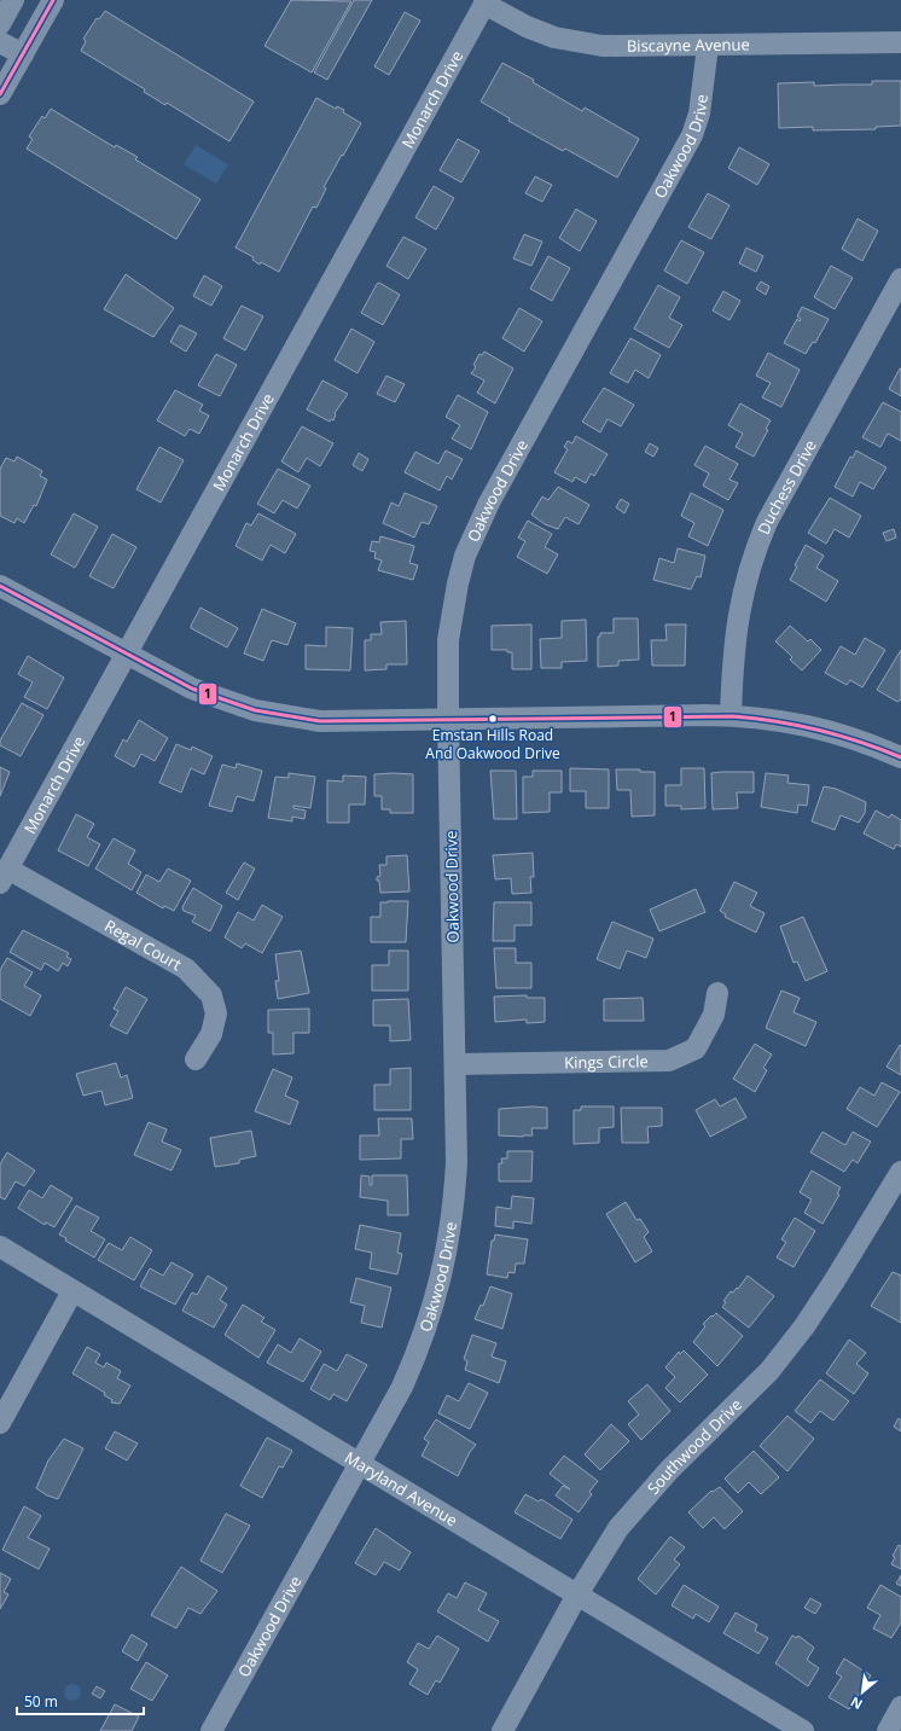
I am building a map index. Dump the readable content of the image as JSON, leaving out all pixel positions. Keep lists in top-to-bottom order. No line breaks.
{"streets":{"street":["Biscayne Avenue","Monarch Drive","Oakwood Drive","Duchess Drive","Regal Court","Kings Circle","Southwood Drive","Maryland Avenue"]},"crossings":[["Biscayne Avenue","Monarch Drive"],["Biscayne Avenue","Oakwood Drive"],["Monarch Drive","Regal Court"],["Oakwood Drive","Kings Circle"],["Oakwood Drive","Maryland Avenue"],["Southwood Drive","Maryland Avenue"]],"places":["Emstan Hills Road And Oakwood Drive"],"lines":["transit line 1"],"scale_bar":"50 m","north":"bottom left"}
